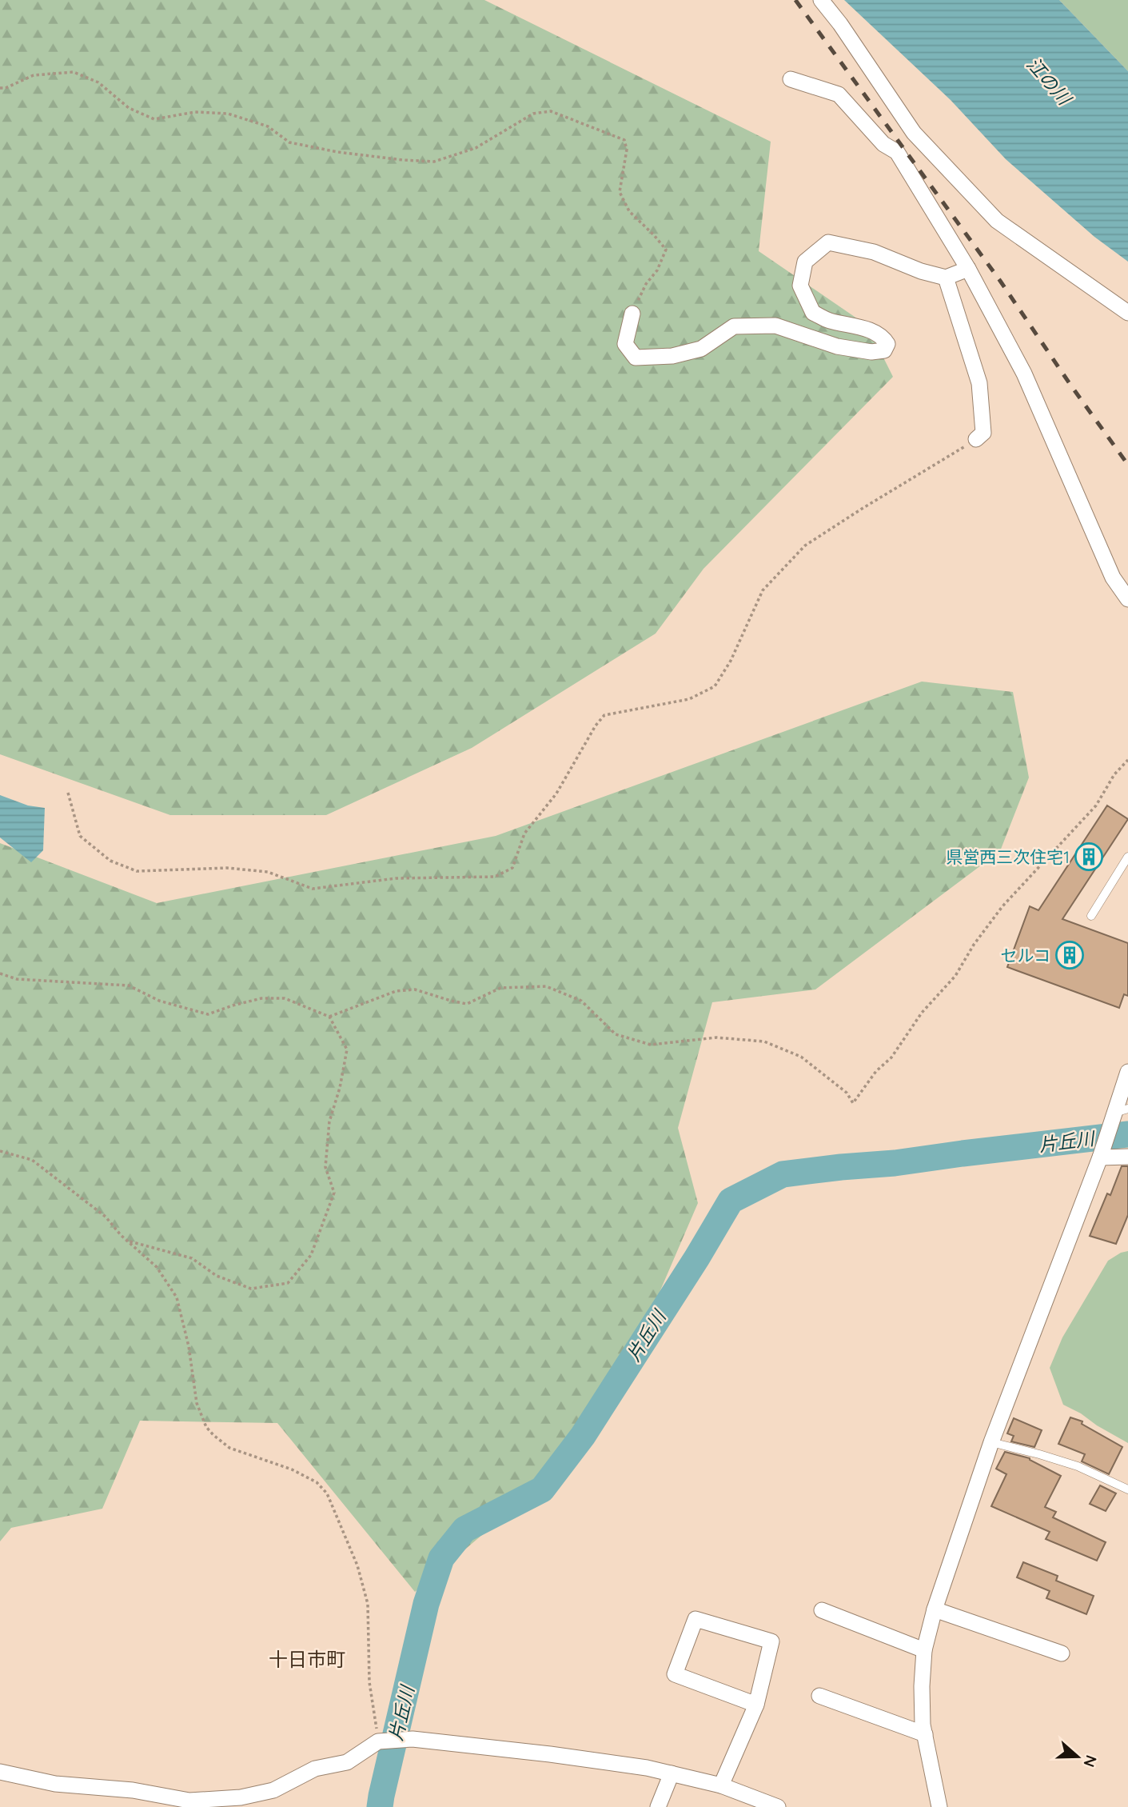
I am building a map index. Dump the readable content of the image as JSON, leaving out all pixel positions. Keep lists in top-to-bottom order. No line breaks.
{"districts":["十日市町"],"water":["江の川","片丘川"],"places":{"building":["県営西三次住宅1","セルコ"]},"north":"right"}
